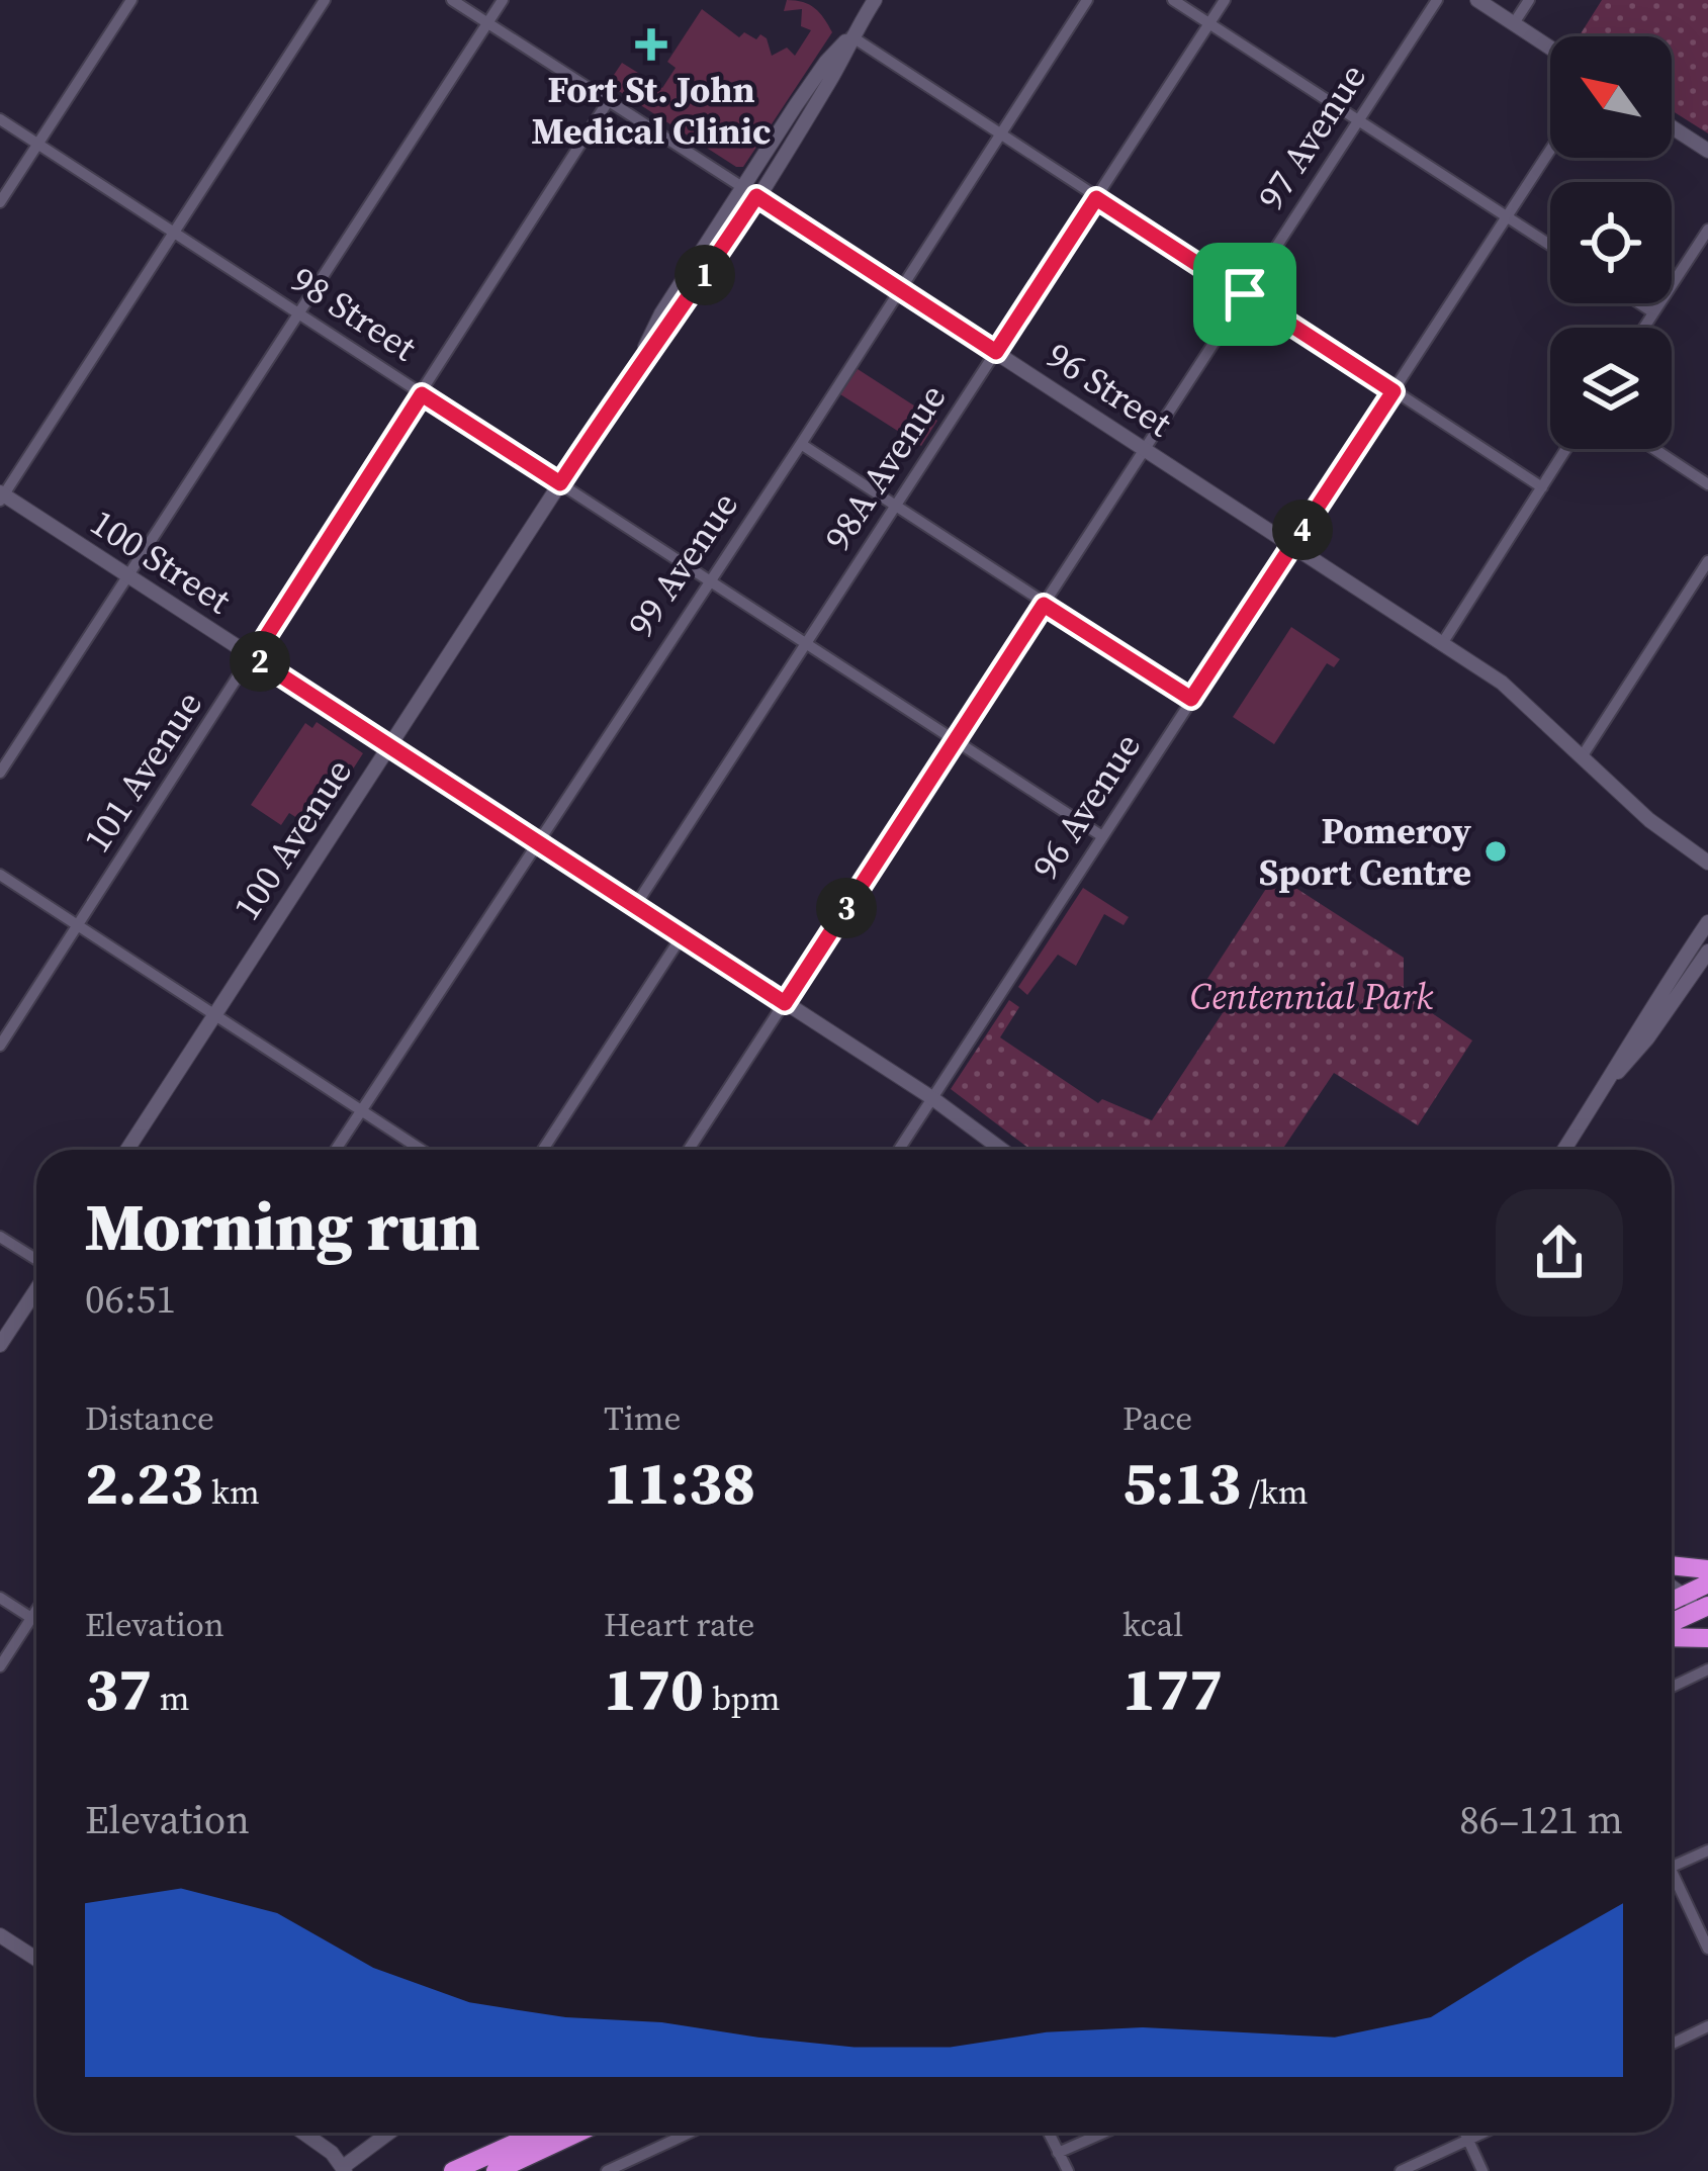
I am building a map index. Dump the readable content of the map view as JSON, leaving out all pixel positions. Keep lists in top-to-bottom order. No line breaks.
{"streets":{"main road":["96 Street","100 Street","100 Avenue"],"street":["97 Avenue","98 Street","98A Avenue","99 Avenue","101 Avenue","96 Avenue"]},"crossings":[["97 Avenue","98 Street"],["97 Avenue","96 Street"],["97 Avenue","100 Street"],["98 Street","98A Avenue"],["98 Street","99 Avenue"],["98 Street","101 Avenue"],["98 Street","96 Avenue"],["98 Street","100 Avenue"],["96 Street","98A Avenue"],["96 Street","99 Avenue"],["96 Street","101 Avenue"],["96 Street","96 Avenue"],["96 Street","100 Avenue"],["98A Avenue","100 Street"],["100 Street","99 Avenue"],["100 Street","101 Avenue"],["100 Street","96 Avenue"],["100 Street","100 Avenue"]],"parks":["Centennial Park"],"places":{"health":["Fort St. John Medical Clinic"],"other":["Pomeroy Sport Centre"]},"north":"top left","page":{"pins":["1","4","2","3"],"heading":["Morning run","06:51"],"stats":[["Distance","2.23 km"],["Time","11:38"],["Pace","5:13 /km"],["Elevation","37 m"],["Heart rate","170 bpm"],["kcal","177"]],"chart":["Elevation","86–121 m"]}}
